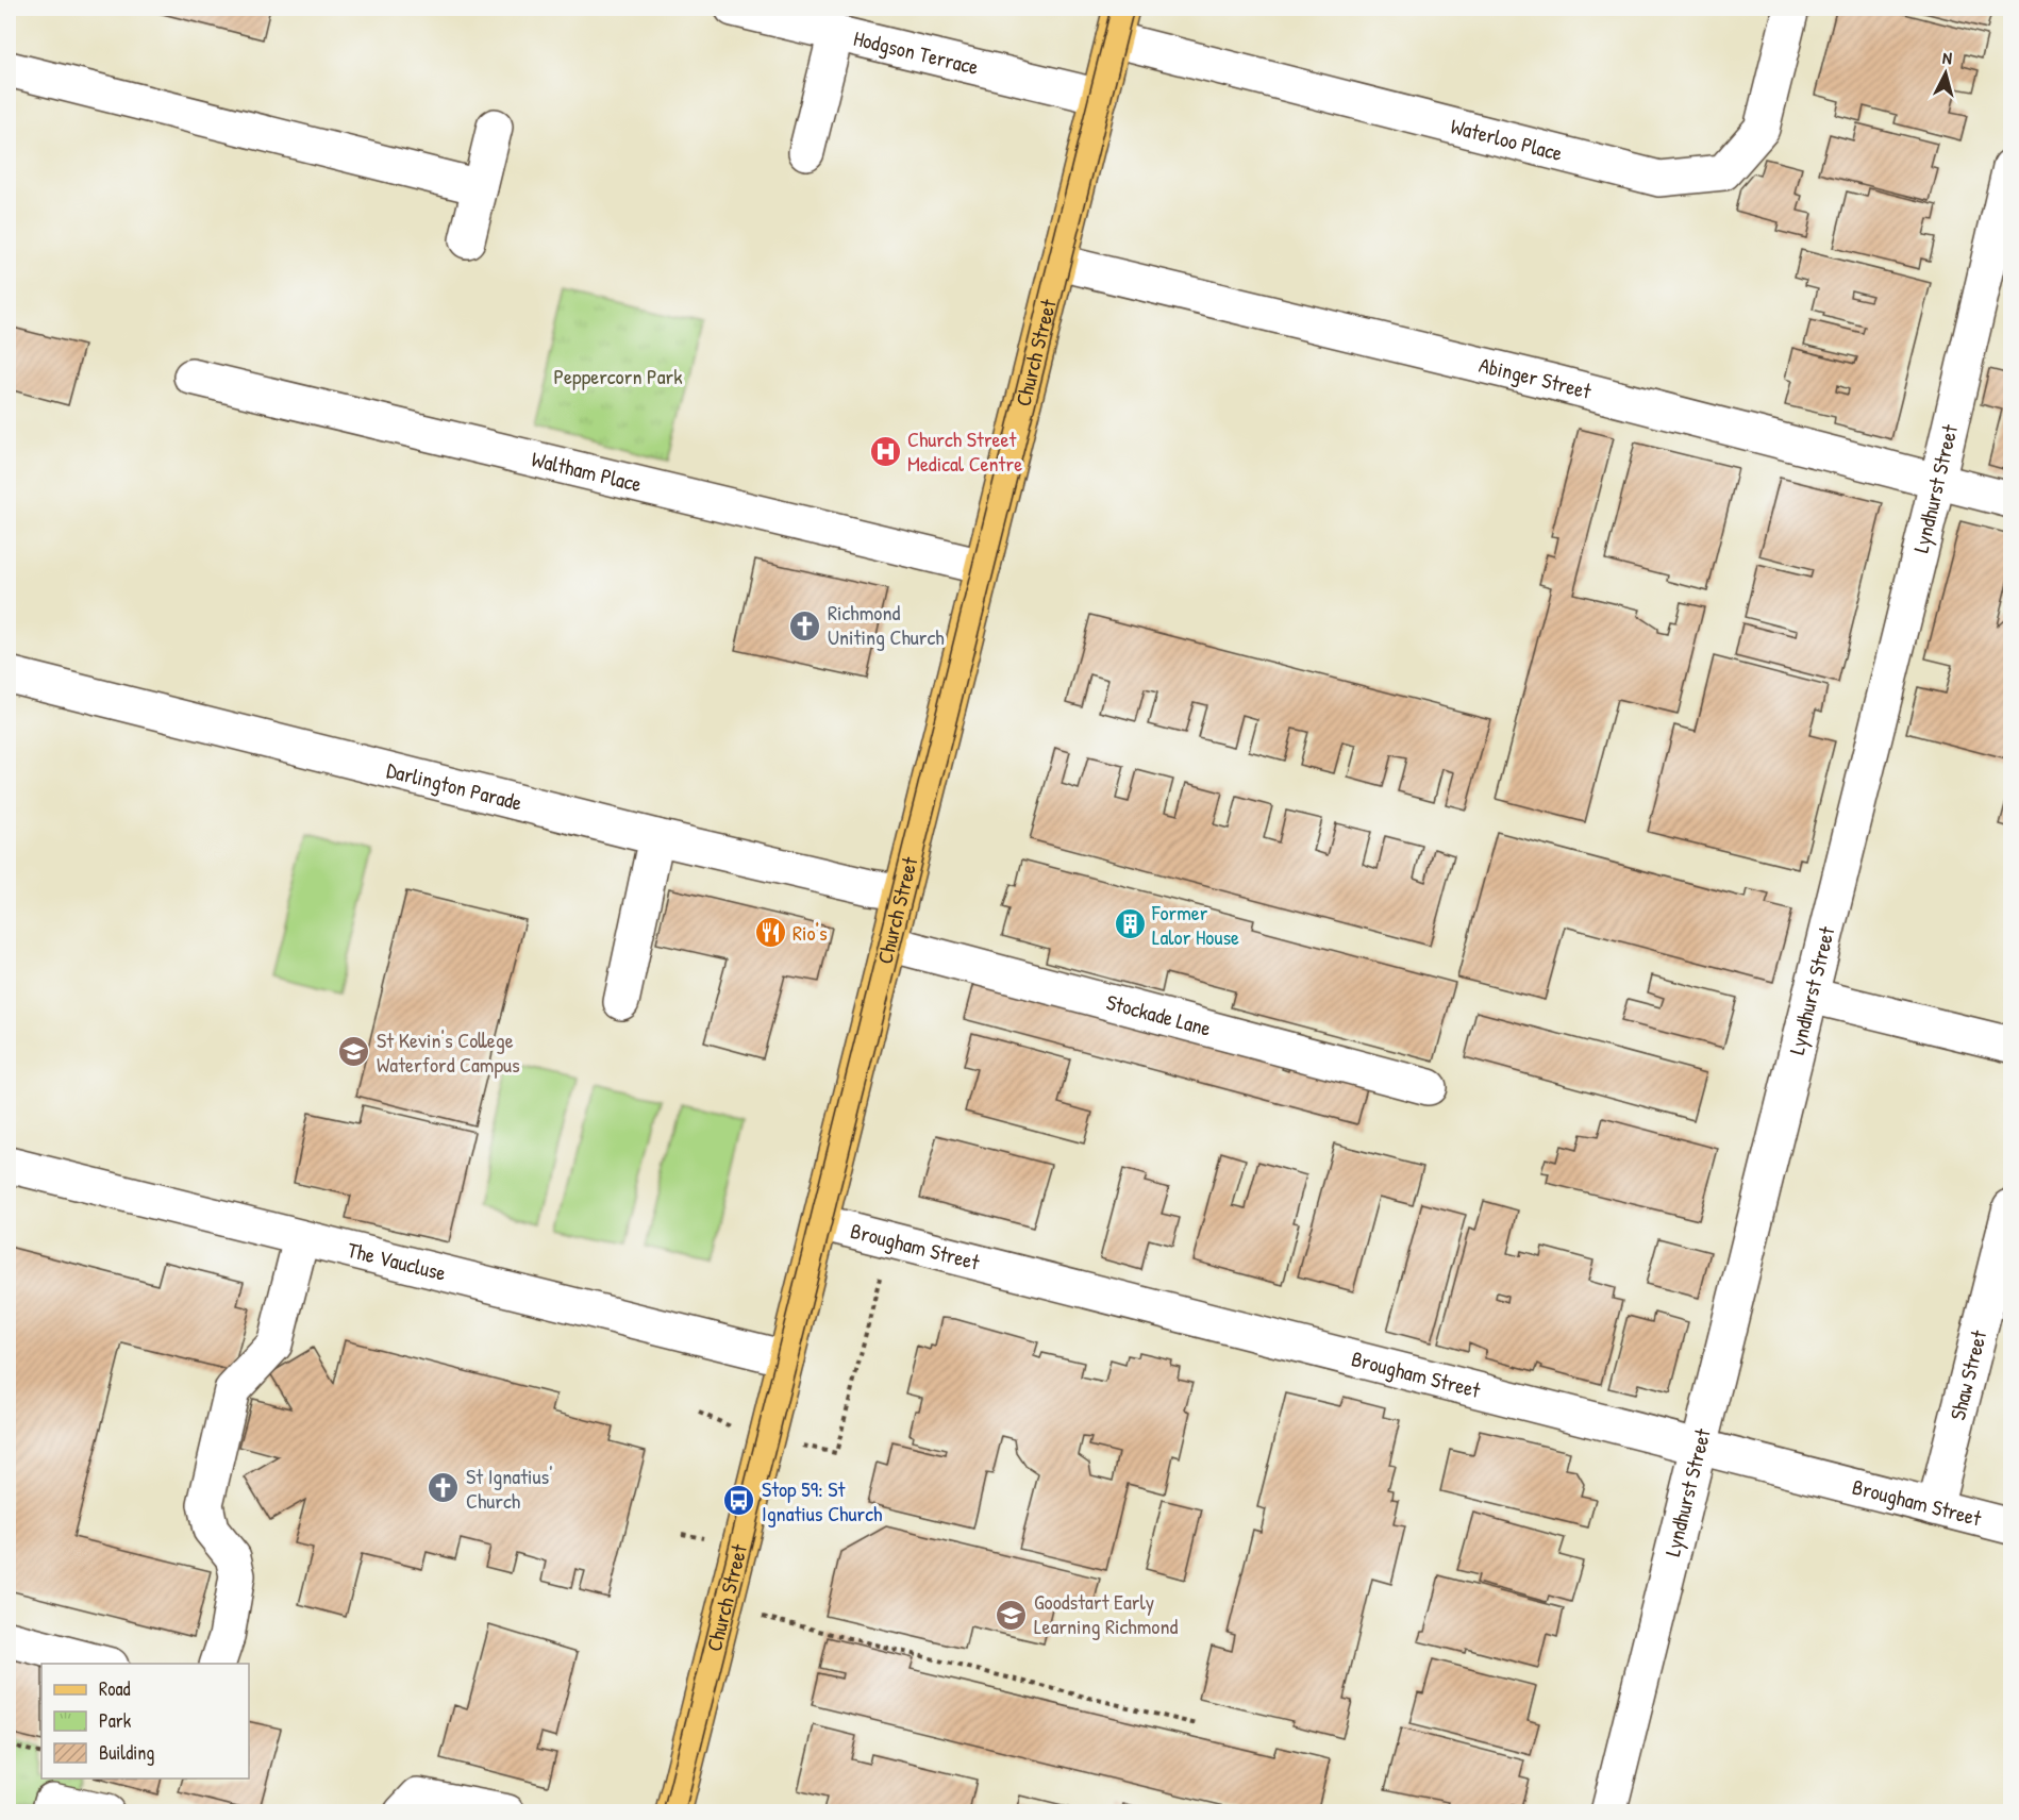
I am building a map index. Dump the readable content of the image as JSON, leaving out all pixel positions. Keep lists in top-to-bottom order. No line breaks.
{"streets":{"main road":["Church Street"],"street":["Hodgson Terrace","Waterloo Place","Abinger Street","Waltham Place","Lyndhurst Street","Darlington Parade","Stockade Lane","Brougham Street","The Vaucluse","Shaw Street"]},"crossings":[["Hodgson Terrace","Church Street"],["Waterloo Place","Church Street"],["Church Street","Abinger Street"],["Church Street","Waltham Place"],["Church Street","Darlington Parade"],["Church Street","Stockade Lane"],["Church Street","Brougham Street"],["Church Street","The Vaucluse"],["Abinger Street","Lyndhurst Street"],["Lyndhurst Street","Brougham Street"],["Brougham Street","Shaw Street"]],"parks":["Peppercorn Park"],"places":{"hospital":["Church Street Medical Centre"],"church":["Richmond Uniting Church","St Ignatius' Church"],"building":["Former Lalor House"],"restaurant":["Rio's"],"school or university":["St Kevin's College Waterford Campus","Goodstart Early Learning Richmond"],"bus stop":["Stop 59: St Ignatius Church"]},"legend":["Road","Park","Building"],"north":"top"}
